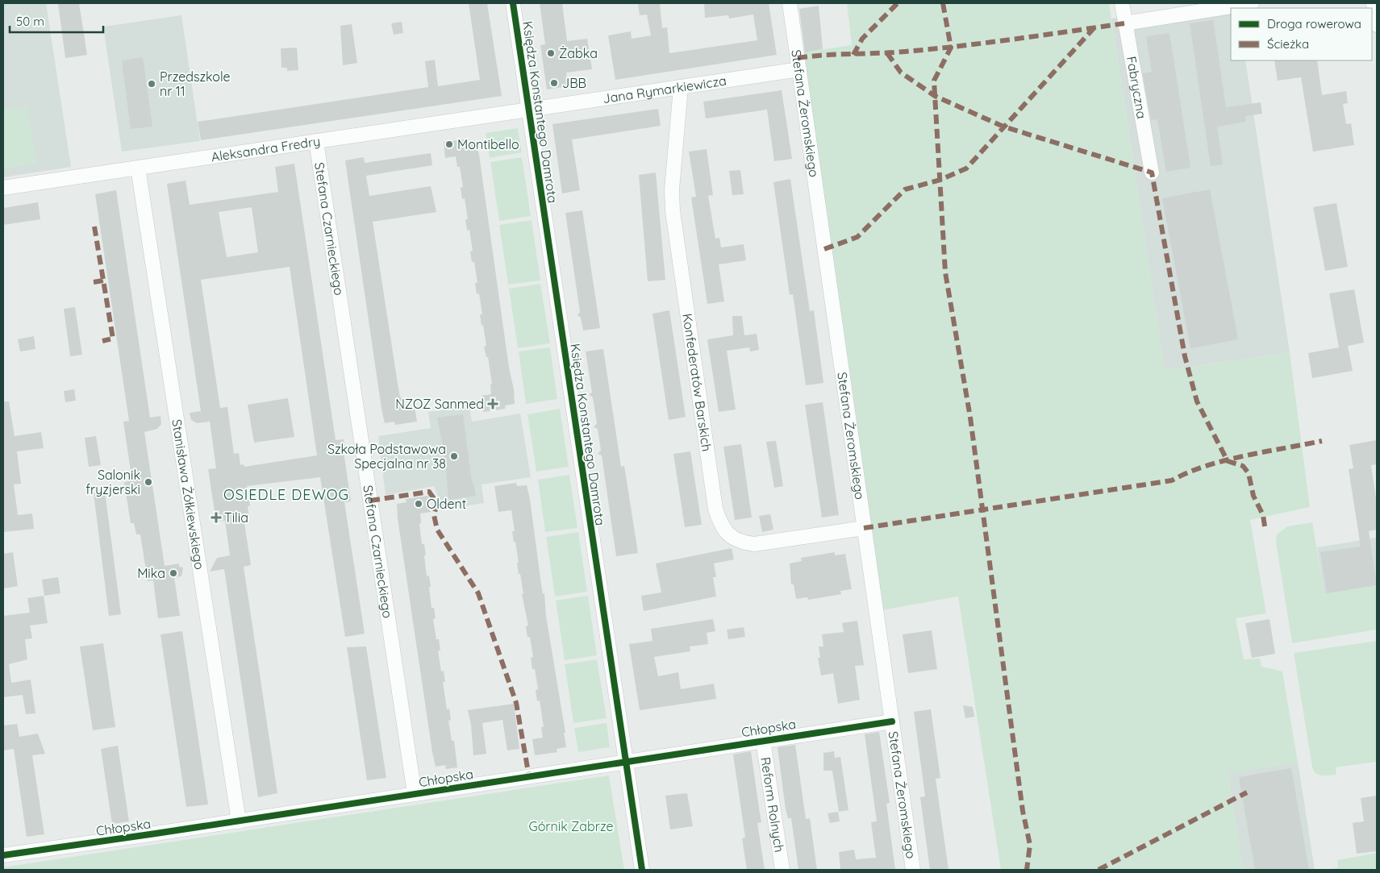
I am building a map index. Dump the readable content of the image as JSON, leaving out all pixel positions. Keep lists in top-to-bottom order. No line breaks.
{"streets":{"street":["Fabryczna","Jana Rymarkiewicza","Księdza Konstantego Damrota","Stefana Żeromskiego","Aleksandra Fredry","Stefana Czarnieckiego","Konfederatów Barskich","Stanisława Żółkiewskiego","Chłopska","Reform Rolnych"]},"crossings":[["Jana Rymarkiewicza","Księdza Konstantego Damrota"],["Jana Rymarkiewicza","Stefana Żeromskiego"],["Jana Rymarkiewicza","Aleksandra Fredry"],["Jana Rymarkiewicza","Konfederatów Barskich"],["Księdza Konstantego Damrota","Aleksandra Fredry"],["Księdza Konstantego Damrota","Chłopska"],["Stefana Żeromskiego","Konfederatów Barskich"],["Stefana Żeromskiego","Chłopska"],["Aleksandra Fredry","Stefana Czarnieckiego"],["Aleksandra Fredry","Stanisława Żółkiewskiego"],["Stefana Czarnieckiego","Chłopska"],["Stanisława Żółkiewskiego","Chłopska"],["Chłopska","Reform Rolnych"]],"districts":["OSIEDLE DEWOG"],"parks":["Górnik Zabrze"],"places":{"other":["Żabka","JBB","Przedszkole nr 11","Montibello","Szkoła Podstawowa Specjalna nr 38","Salonik fryzjerski","Oldent","Mika"],"health":["NZOZ Sanmed","Tilia"]},"legend":["Droga rowerowa","Ścieżka"],"scale_bar":"50 m"}
